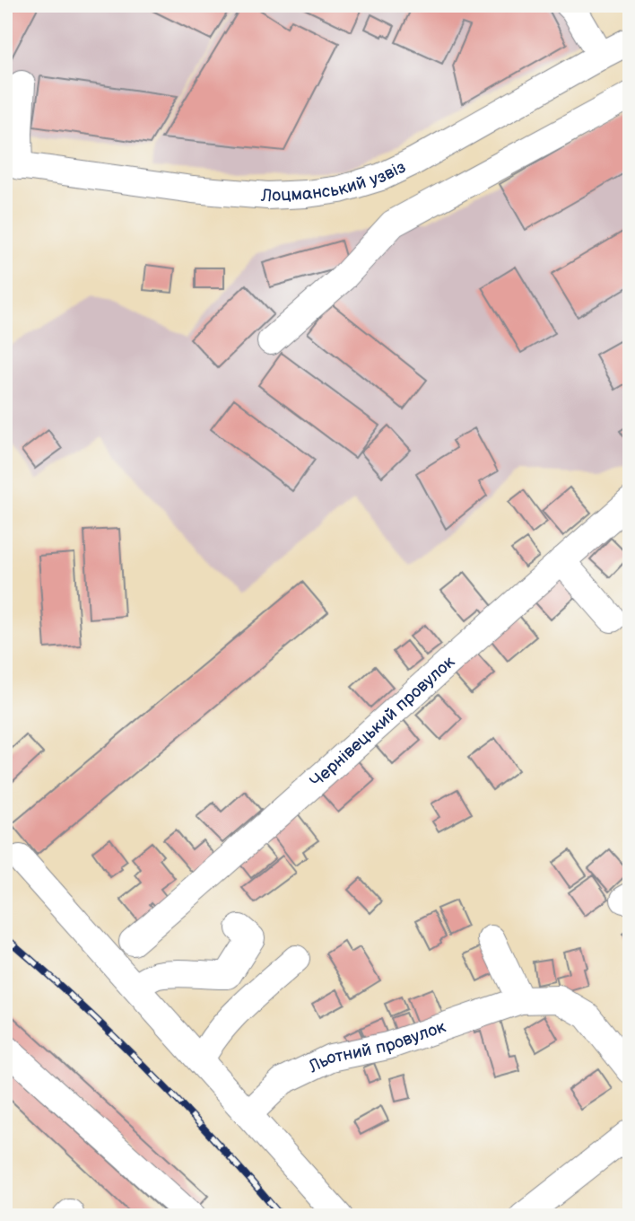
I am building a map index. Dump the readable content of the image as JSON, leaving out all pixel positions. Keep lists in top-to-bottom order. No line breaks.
{"streets":{"street":["Лоцманський узвіз","Чернівецький провулок","Льотний провулок"]}}
